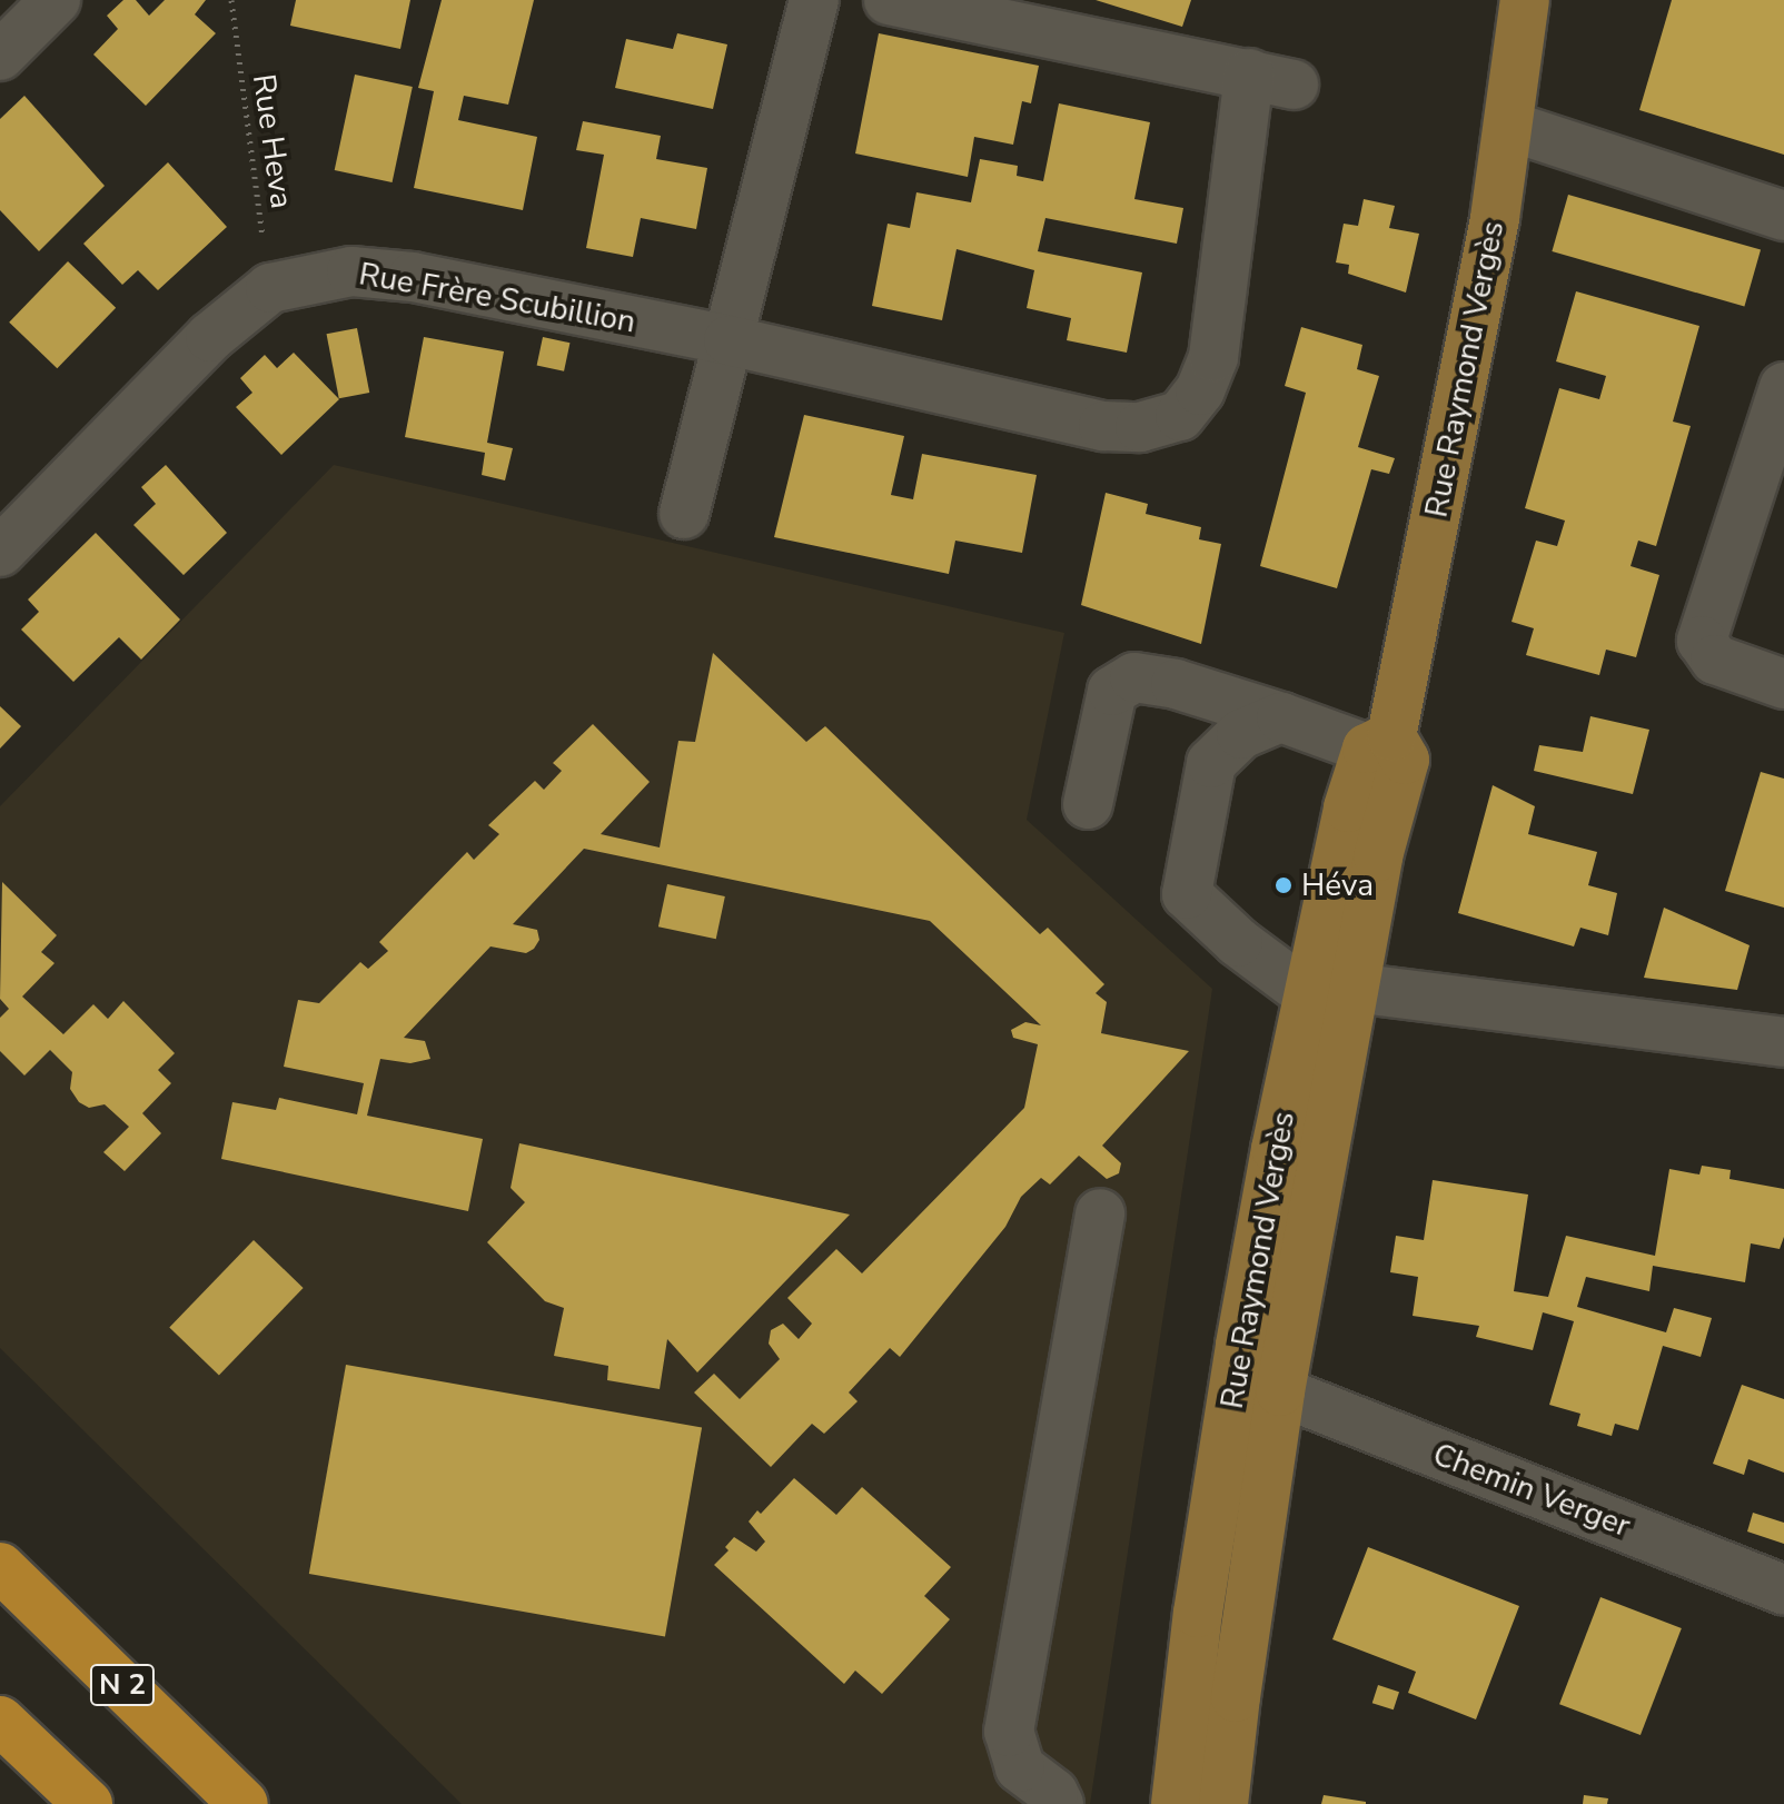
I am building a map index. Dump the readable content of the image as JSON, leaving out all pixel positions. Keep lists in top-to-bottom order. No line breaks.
{"streets":{"highway":["N 2"],"main road":["Rue Raymond Vergès"],"street":["Rue Frère Scubillion","Chemin Verger"],"path":["Rue Heva"]},"crossings":[["Rue Heva","Rue Frère Scubillion"],["Rue Raymond Vergès","Chemin Verger"]],"places":["Héva"]}
